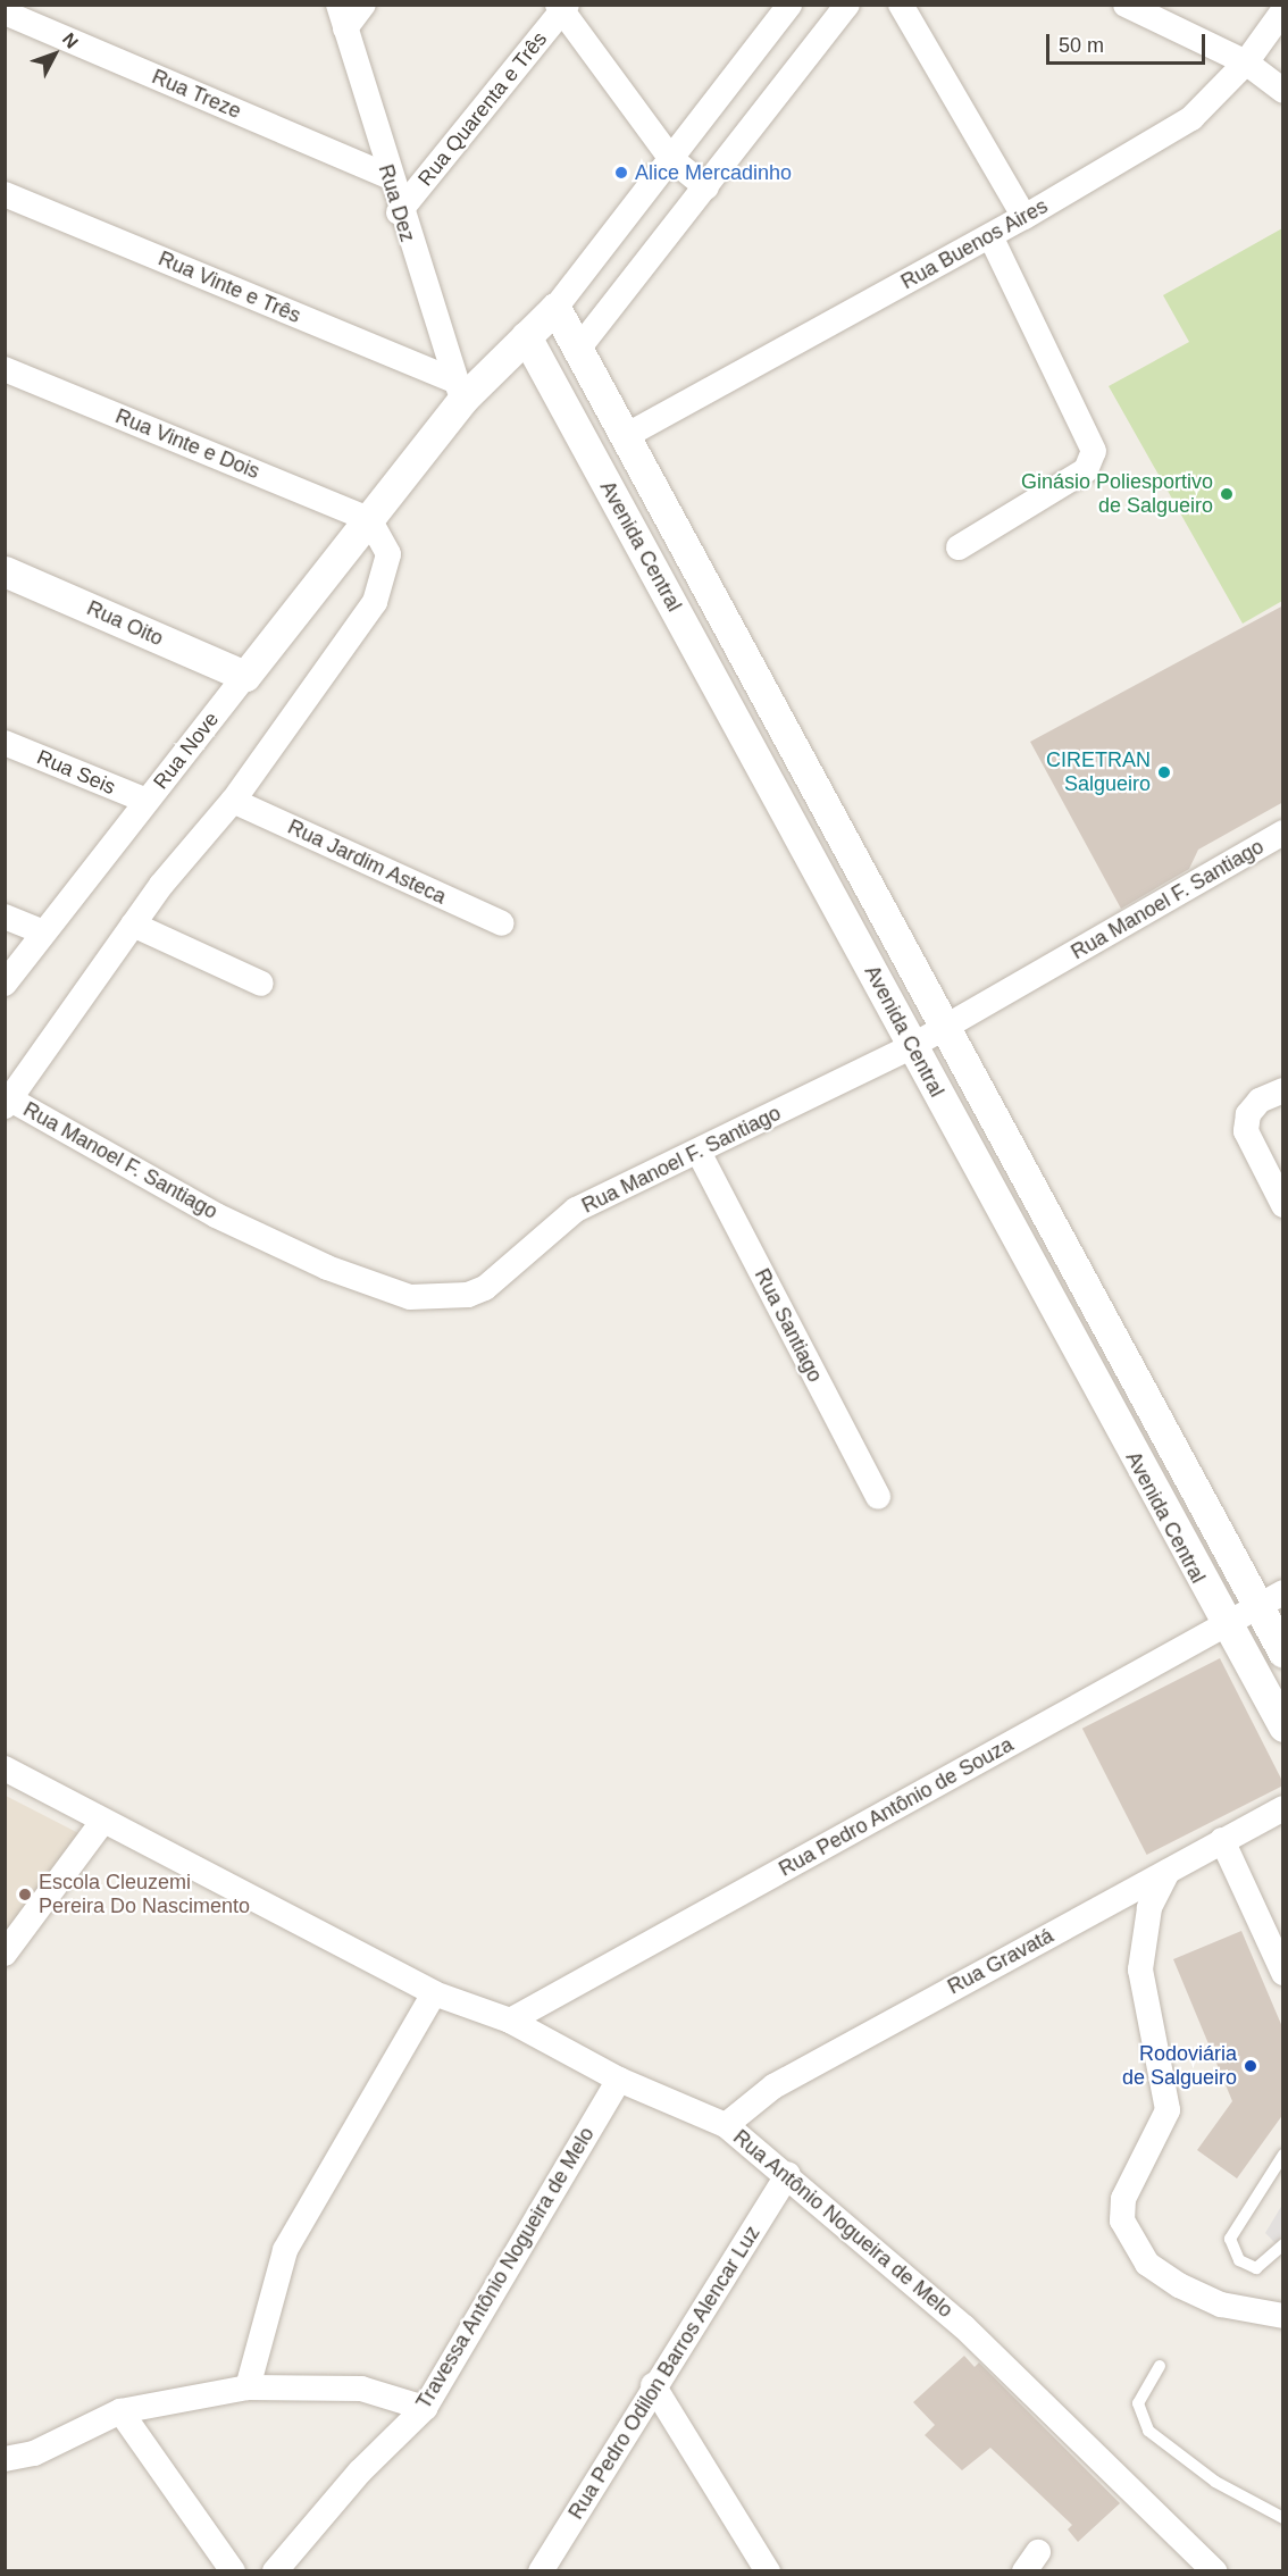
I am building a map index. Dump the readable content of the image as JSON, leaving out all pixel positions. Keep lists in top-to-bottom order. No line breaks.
{"streets":{"street":["Rua Treze","Rua Quarenta e Três","Rua Dez","Rua Buenos Aires","Rua Vinte e Três","Rua Vinte e Dois","Avenida Central","Rua Oito","Rua Nove","Rua Seis","Rua Jardim Asteca","Rua Manoel F. Santiago","Rua Santiago","Rua Pedro Antônio de Souza","Rua Gravatá","Rua Antônio Nogueira de Melo","Travessa Antônio Nogueira de Melo","Rua Pedro Odilon Barros Alencar Luz"]},"crossings":[["Rua Treze","Rua Dez"],["Rua Quarenta e Três","Rua Dez"],["Rua Dez","Rua Vinte e Três"],["Rua Dez","Rua Nove"],["Rua Buenos Aires","Avenida Central"],["Rua Vinte e Três","Rua Nove"],["Rua Vinte e Dois","Rua Nove"],["Avenida Central","Rua Nove"],["Avenida Central","Rua Manoel F. Santiago"],["Avenida Central","Rua Pedro Antônio de Souza"],["Rua Oito","Rua Nove"],["Rua Nove","Rua Seis"],["Rua Manoel F. Santiago","Rua Santiago"],["Rua Pedro Antônio de Souza","Rua Antônio Nogueira de Melo"],["Rua Gravatá","Rua Antônio Nogueira de Melo"],["Rua Antônio Nogueira de Melo","Travessa Antônio Nogueira de Melo"],["Rua Antônio Nogueira de Melo","Rua Pedro Odilon Barros Alencar Luz"]],"places":["Alice Mercadinho","Ginásio Poliesportivo de Salgueiro","CIRETRAN Salgueiro","Escola Cleuzemi Pereira Do Nascimento","Rodoviária de Salgueiro"],"scale_bar":"50 m","north":"top right"}
